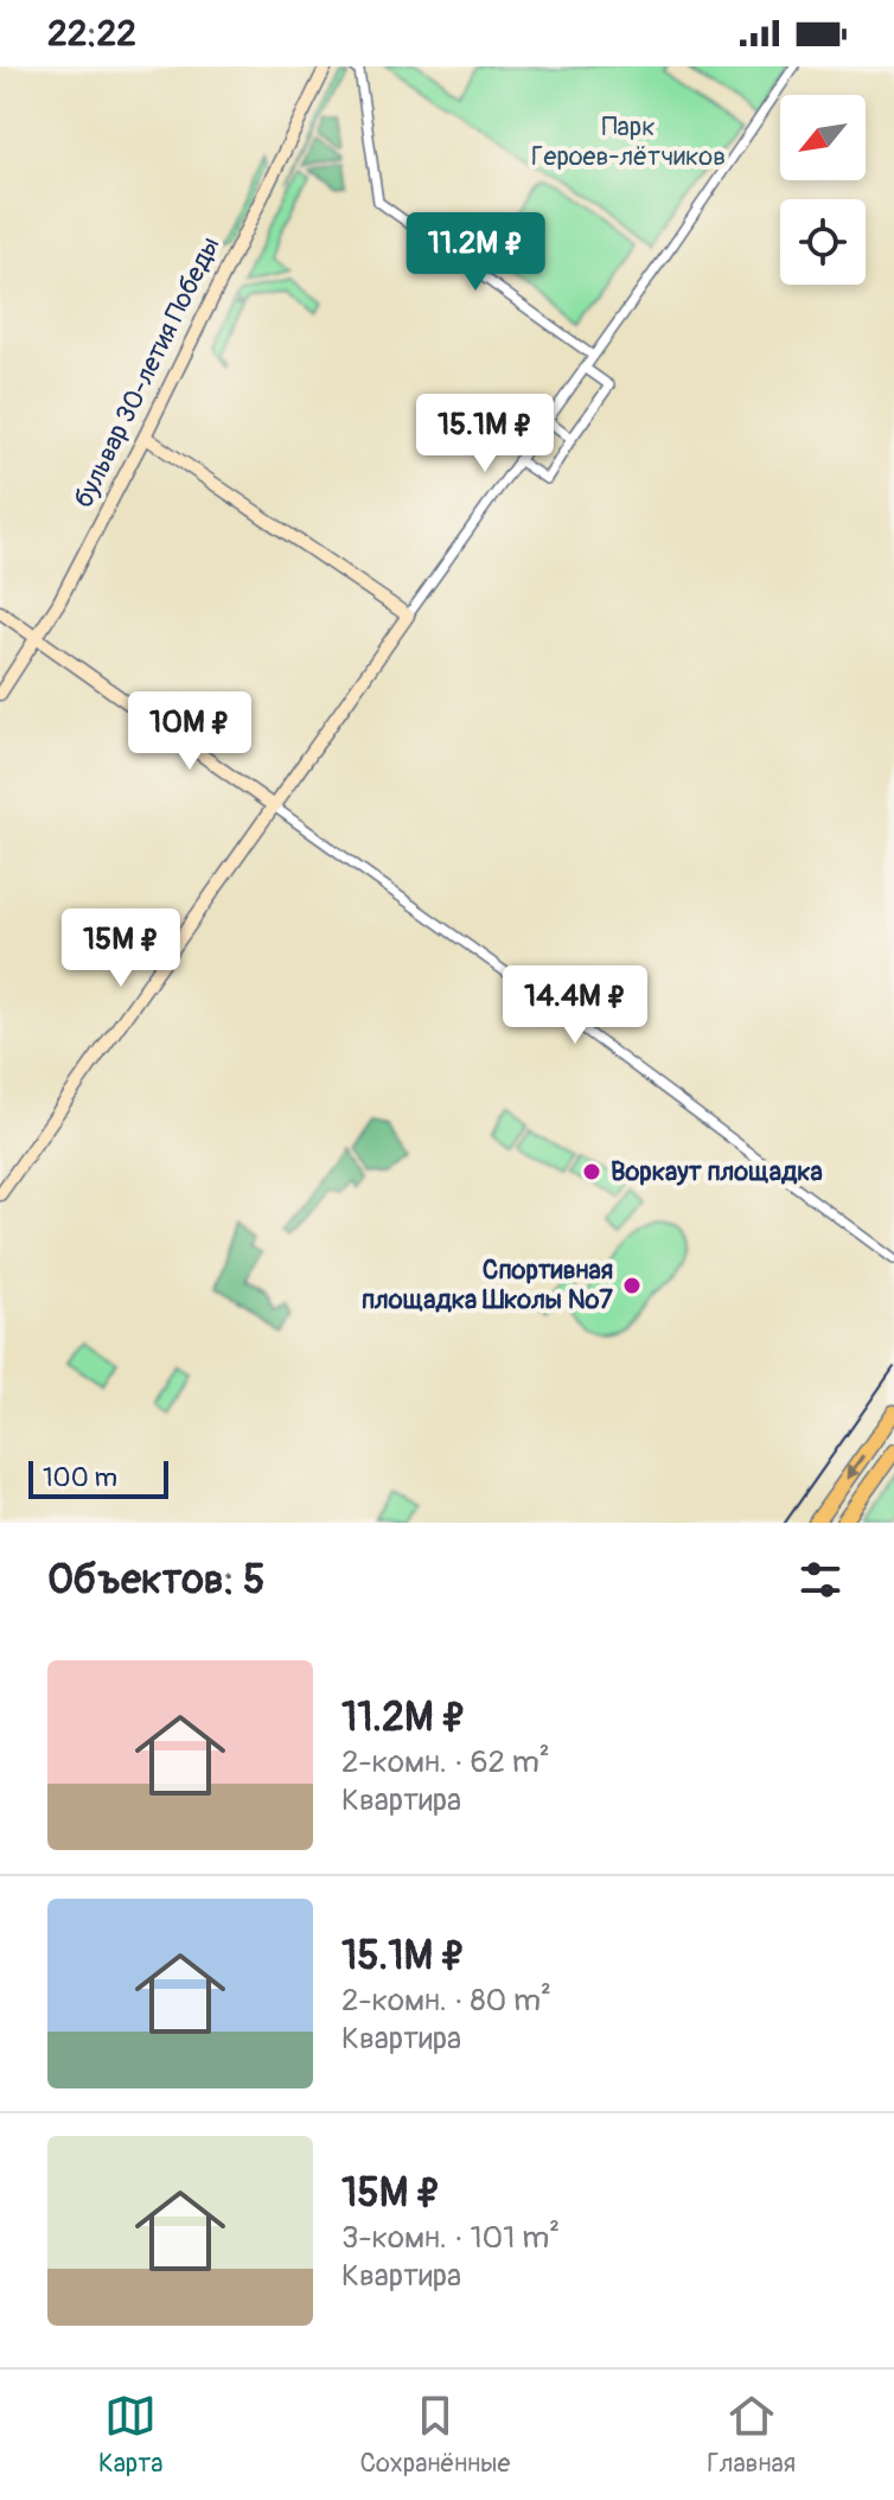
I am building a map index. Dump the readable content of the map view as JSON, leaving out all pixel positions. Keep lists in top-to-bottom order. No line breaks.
{"streets":{"street":["бульвар 30-летия Победы"]},"parks":["Парк Героев-лётчиков"],"places":["Воркаут площадка","Спортивная площадка Школы №7"],"scale_bar":"100 m","north":"bottom left","page":{"status":"22:22","price":["11.2M ₽","15.1M ₽","10M ₽","15M ₽","14.4M ₽"],"scale":"100 m","heading":"Объектов: 5","list":[{"name":"11.2M ₽","note":"2-комн. · 62 m² · Квартира"},{"name":"15.1M ₽","note":"2-комн. · 80 m² · Квартира"},{"name":"15M ₽","note":"3-комн. · 101 m² · Квартира"}],"tabs":["Карта","Сохранённые","Главная"]}}
